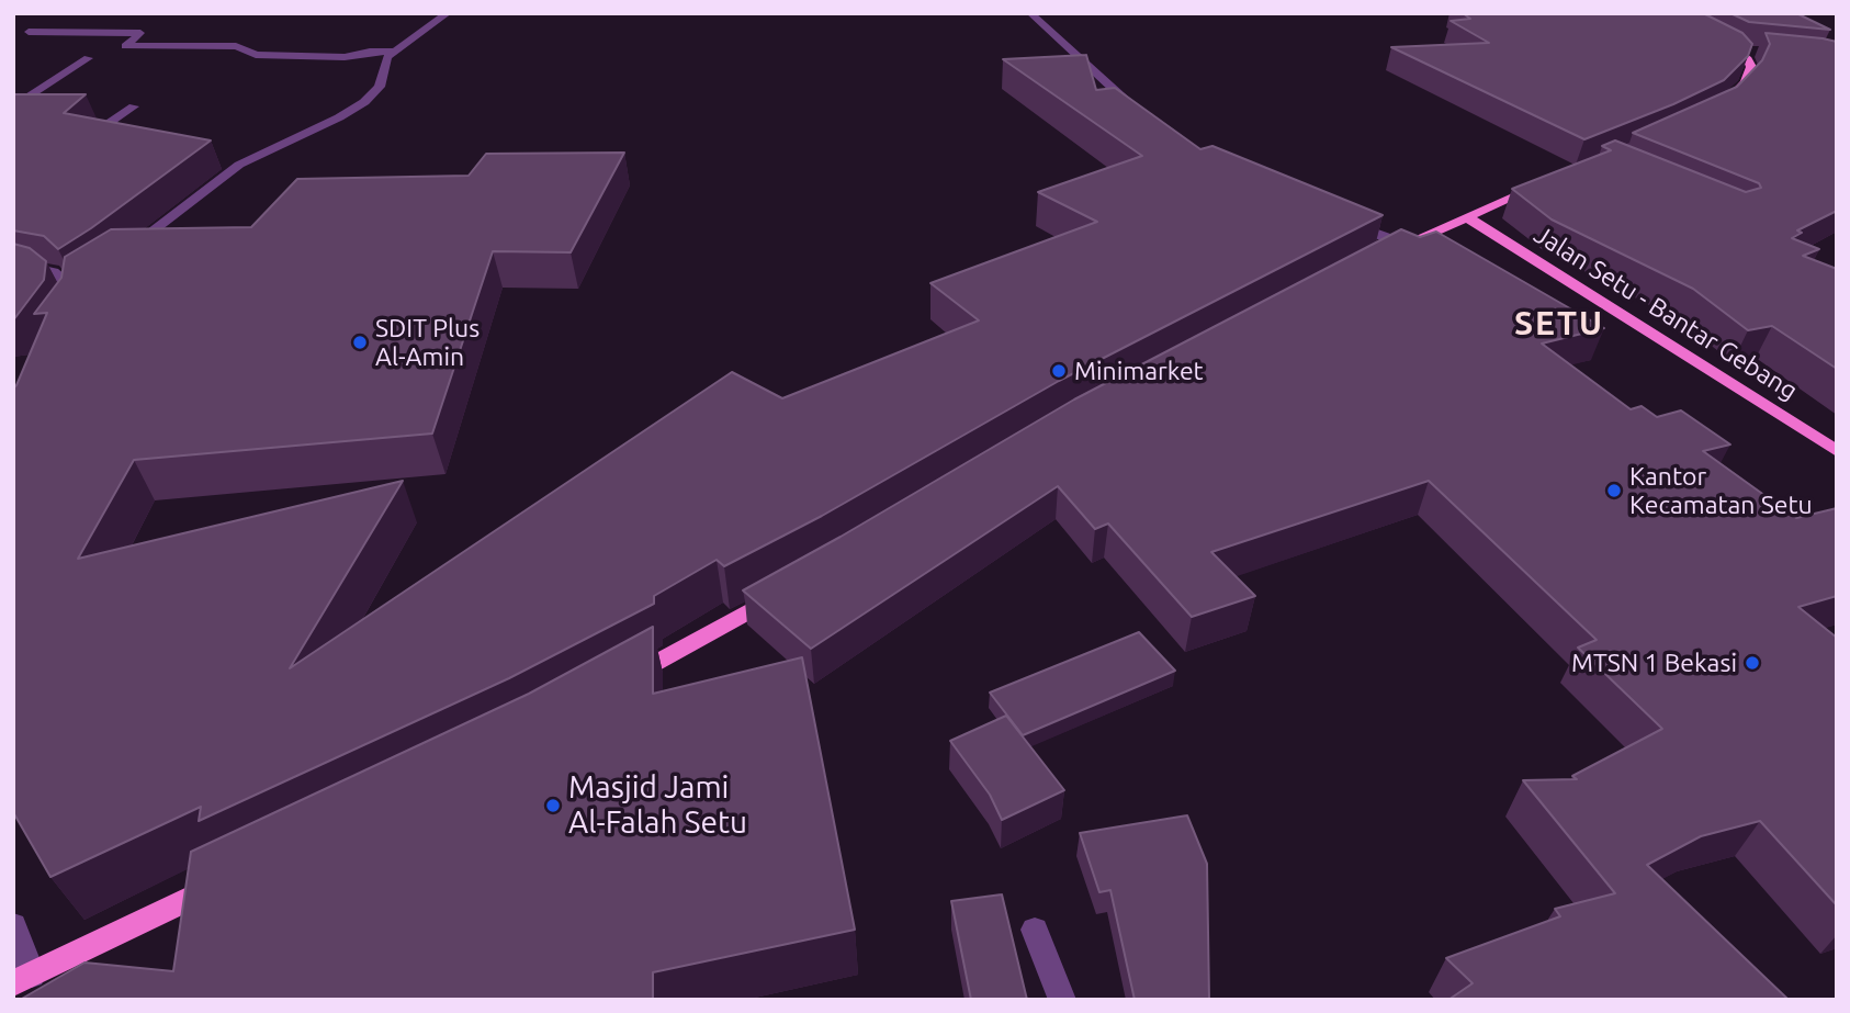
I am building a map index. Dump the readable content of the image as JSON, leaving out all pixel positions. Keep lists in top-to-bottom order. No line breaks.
{"streets":{"main road":["Jalan Setu - Bantar Gebang"]},"districts":["SETU"],"places":["SDIT Plus Al-Amin","Minimarket","Kantor Kecamatan Setu","MTSN 1 Bekasi","Masjid Jami Al-Falah Setu"]}
